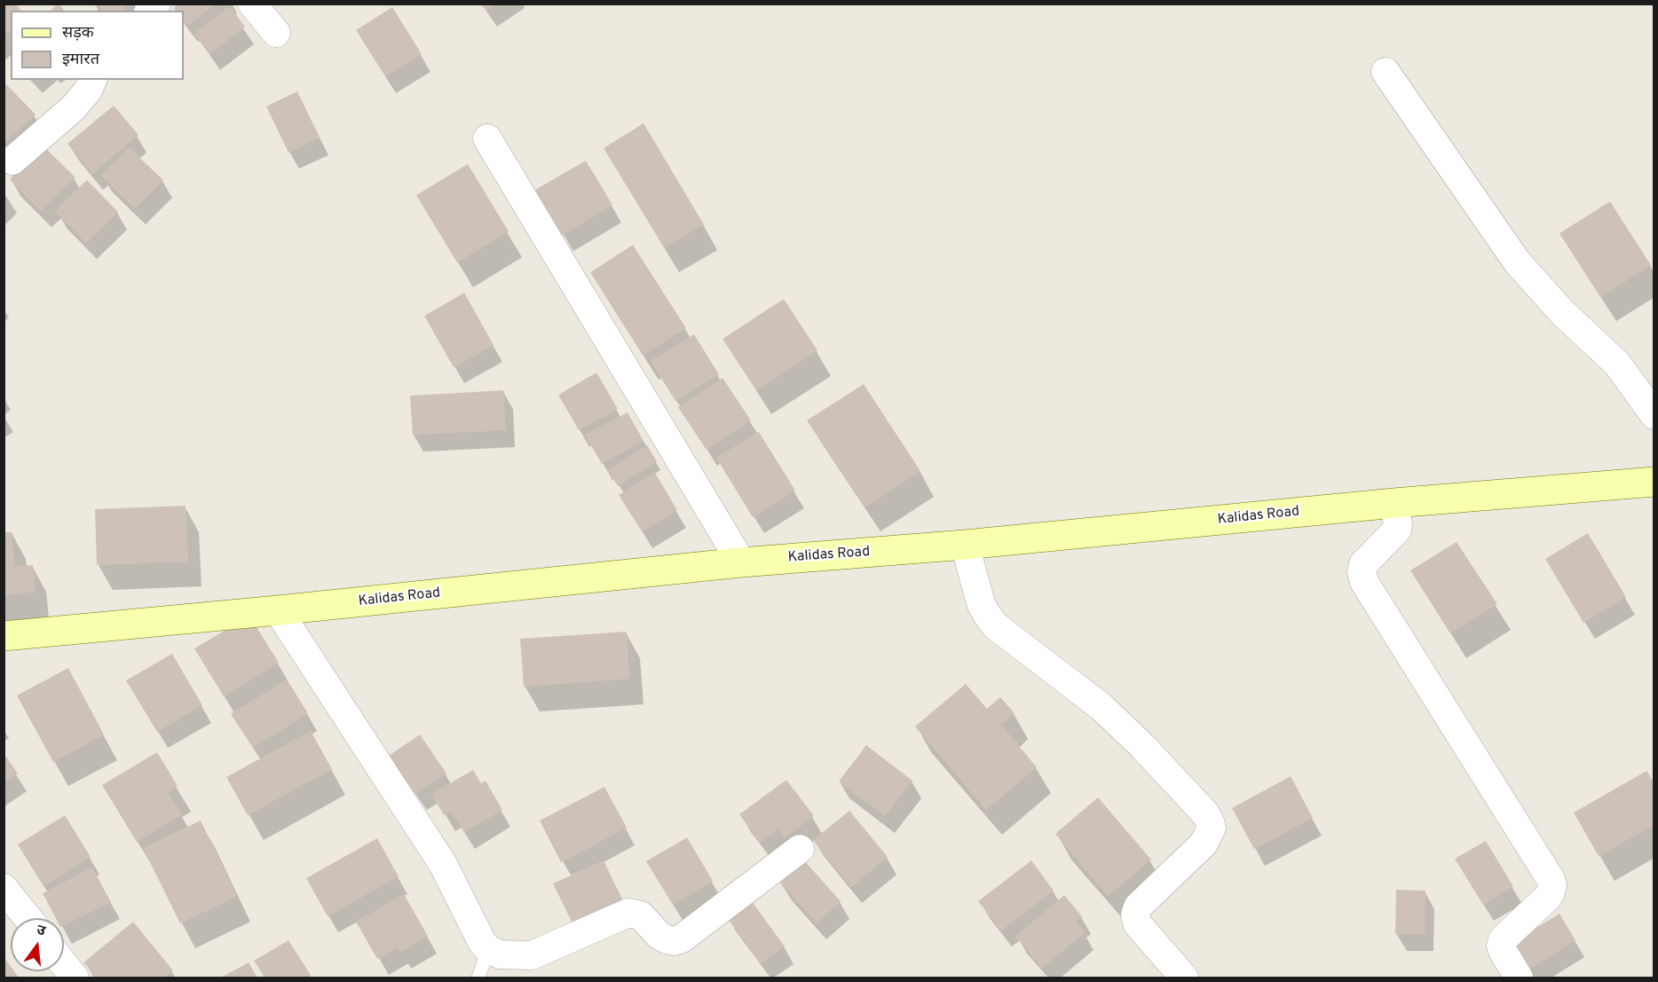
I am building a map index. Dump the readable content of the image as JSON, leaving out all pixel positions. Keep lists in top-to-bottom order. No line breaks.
{"streets":{"street":["Kalidas Road"]},"legend":["सड़क","इमारत"],"north":"top"}
